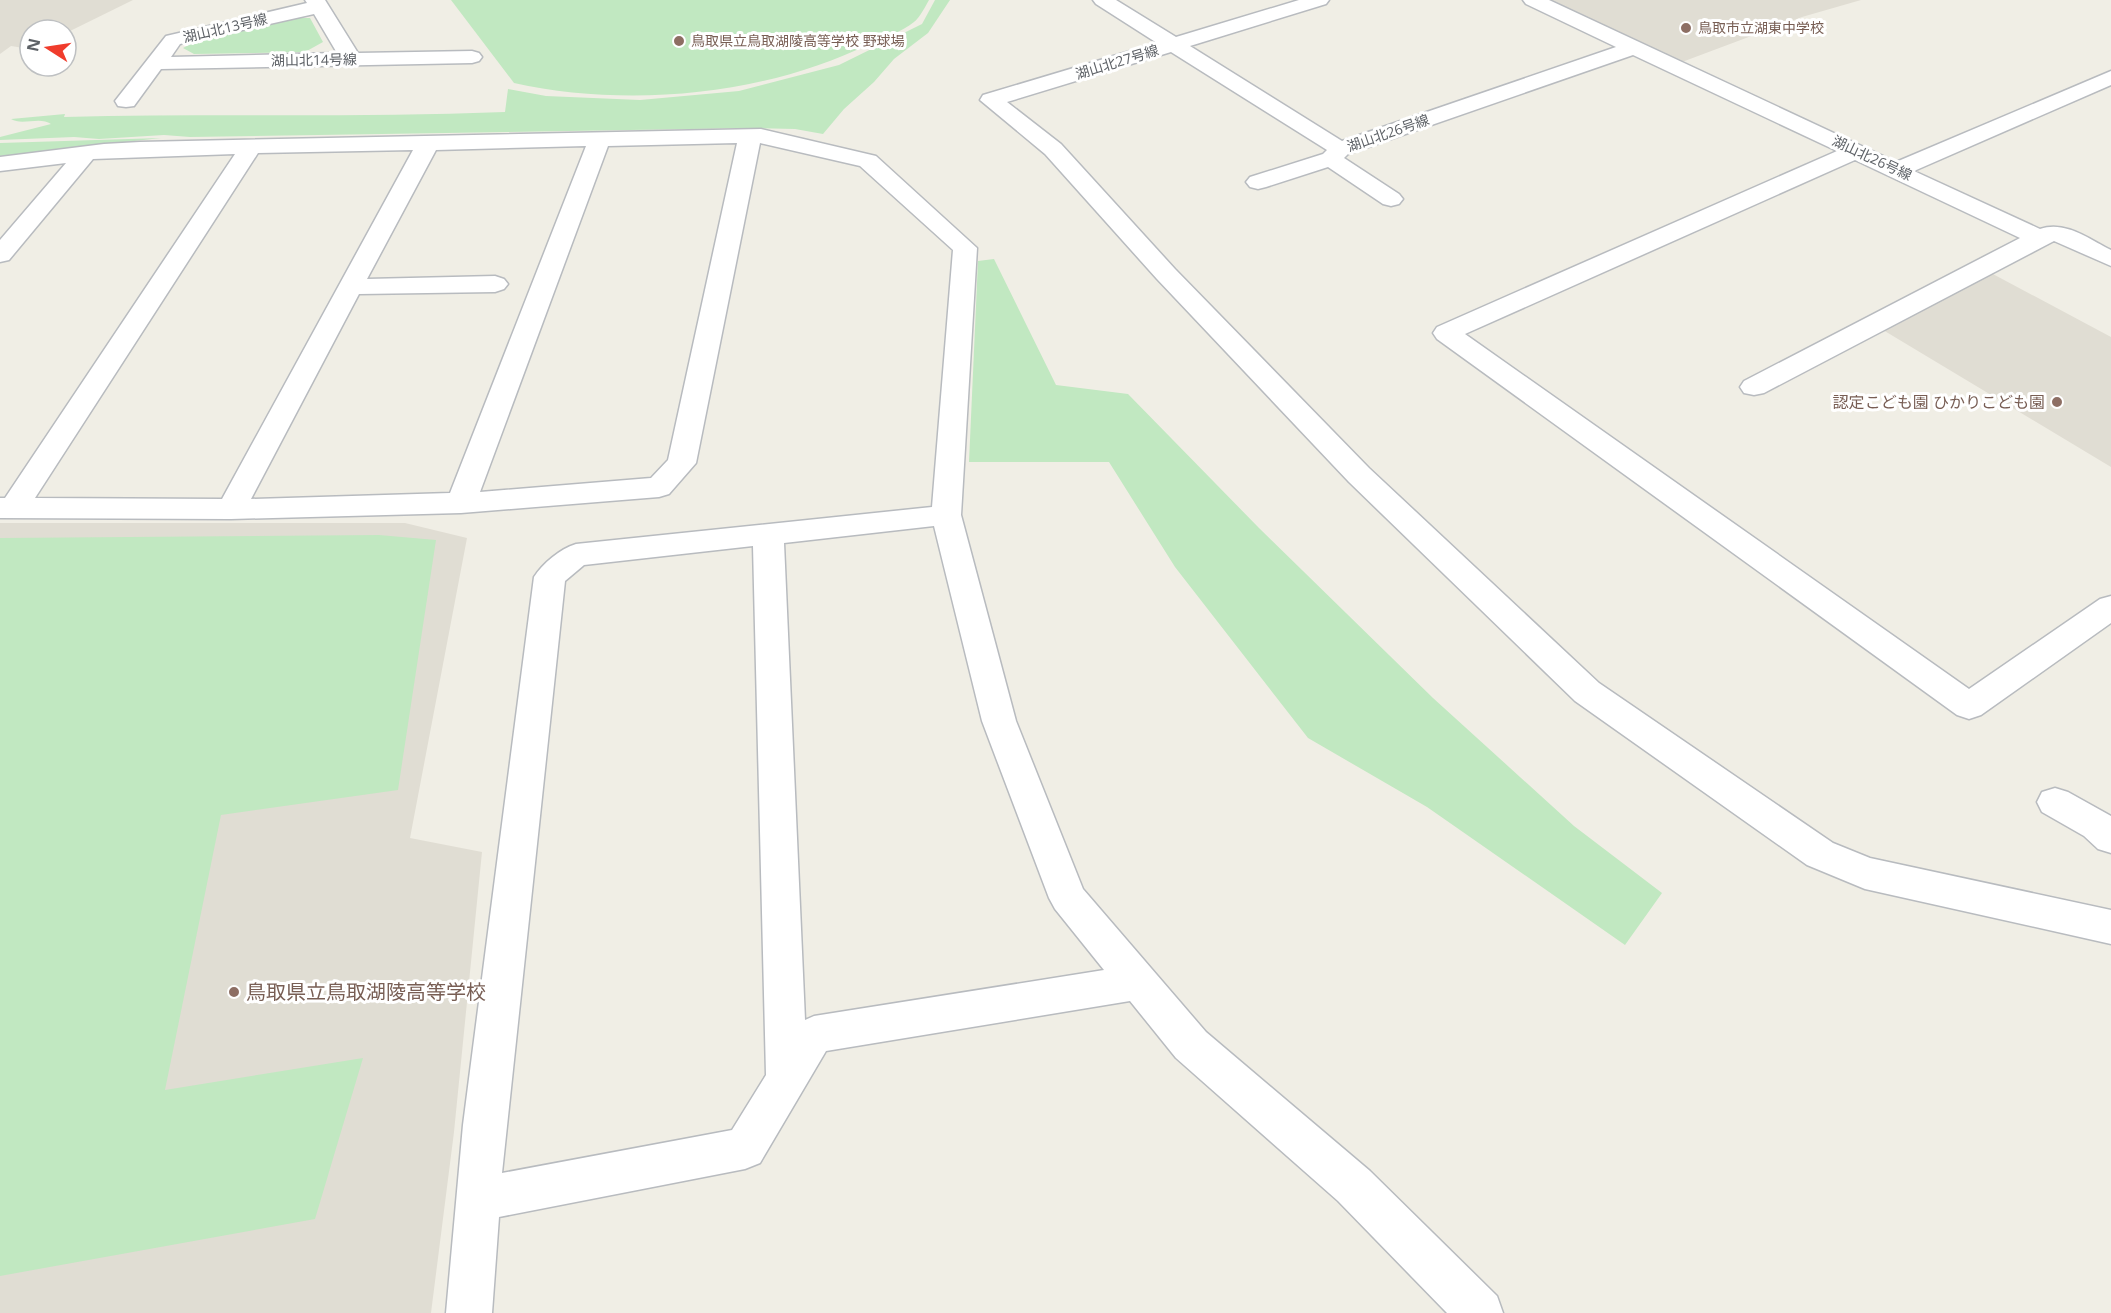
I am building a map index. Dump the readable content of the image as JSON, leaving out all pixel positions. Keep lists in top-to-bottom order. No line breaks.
{"streets":{"street":["湖山北13号線","湖山北14号線","湖山北27号線","湖山北26号線"]},"crossings":[["湖山北13号線","湖山北14号線"],["湖山北27号線","湖山北26号線"]],"places":["鳥取市立湖東中学校","鳥取県立鳥取湖陵高等学校 野球場","認定こども園 ひかりこども園","鳥取県立鳥取湖陵高等学校"],"north":"left"}
